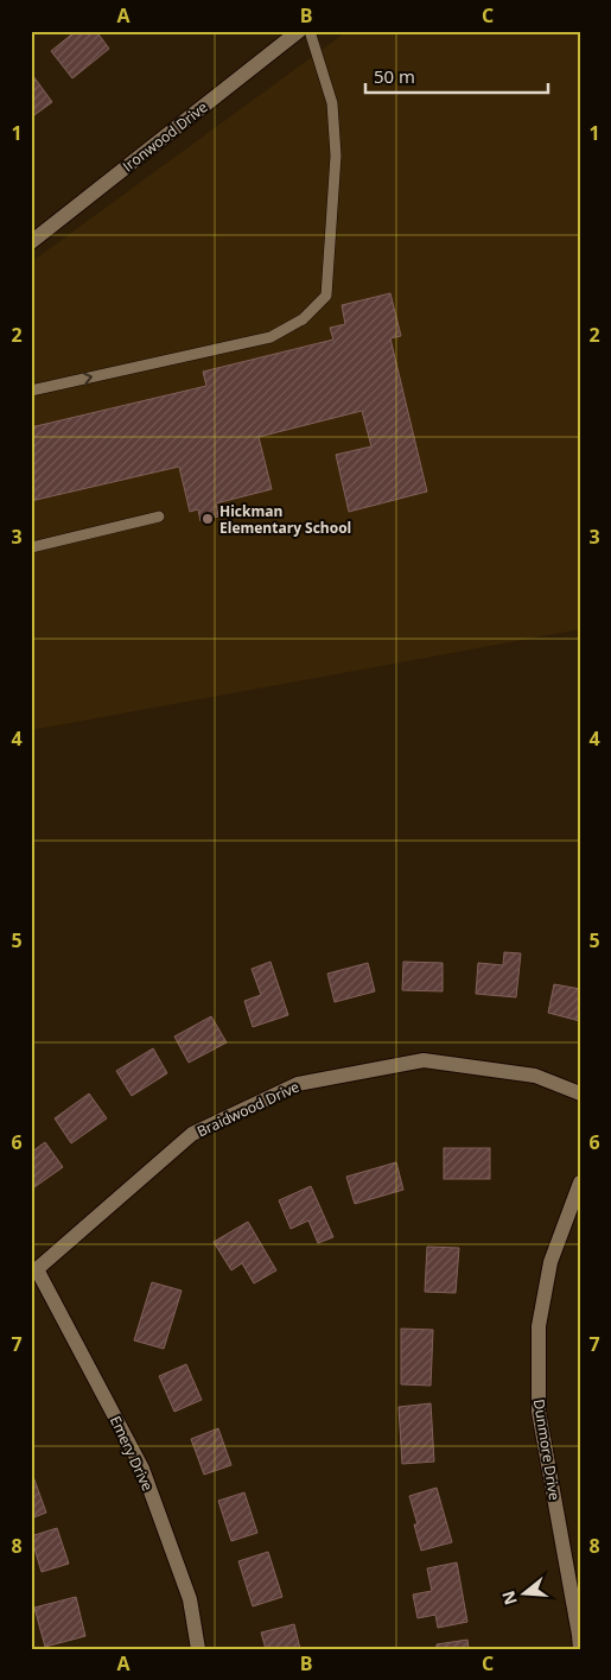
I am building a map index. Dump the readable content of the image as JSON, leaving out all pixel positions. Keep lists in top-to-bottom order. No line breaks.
{"streets":{"street":["Ironwood Drive","Braidwood Drive","Dunmore Drive","Emery Drive"]},"crossings":[["Braidwood Drive","Emery Drive"]],"places":["Hickman Elementary School"],"scale_bar":"50 m","north":"left","grid":{"columns":["A","B","C"],"rows":["1","2","3","4","5","6","7","8"]}}
